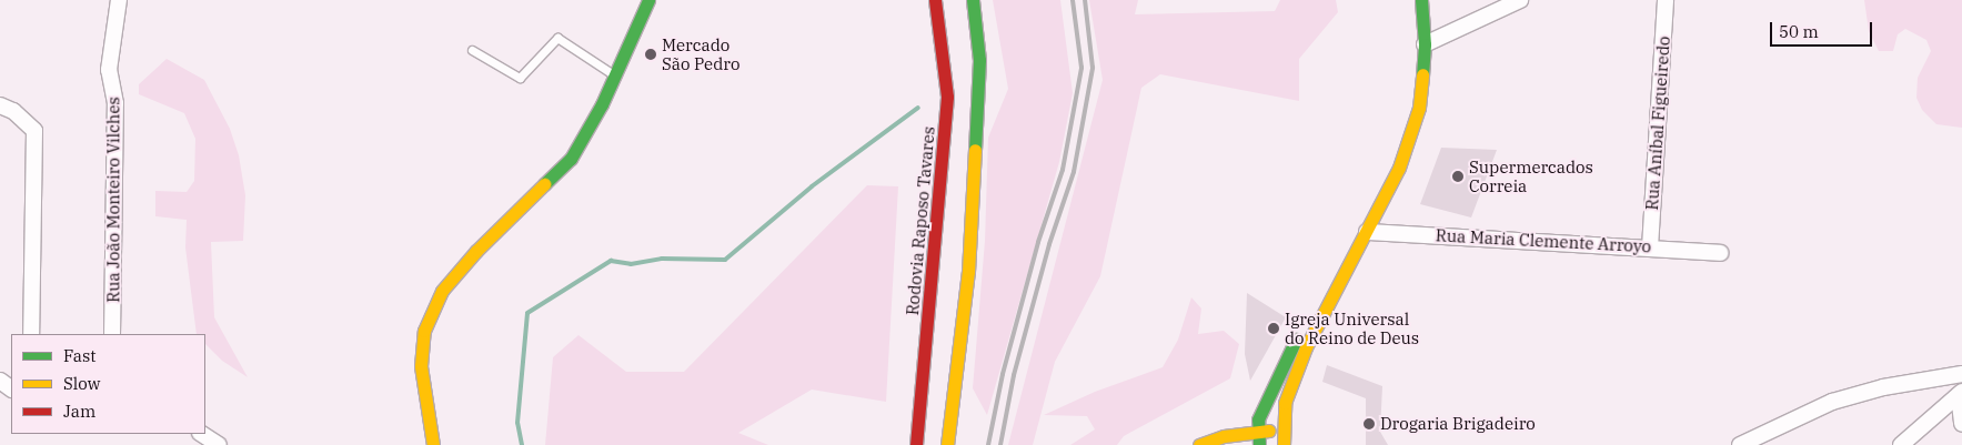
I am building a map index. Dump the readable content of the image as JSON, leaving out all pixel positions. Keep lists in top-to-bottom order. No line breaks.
{"streets":{"main road":["Rodovia Raposo Tavares"],"street":["Rua Aníbal Figueiredo","Rua João Monteiro Vilches","Rua Maria Clemente Arroyo"]},"crossings":[["Rua Aníbal Figueiredo","Rua Maria Clemente Arroyo"]],"places":["Mercado São Pedro","Supermercados Correia","Igreja Universal do Reino de Deus","Drogaria Brigadeiro"],"legend":["Fast","Slow","Jam"],"scale_bar":"50 m"}
